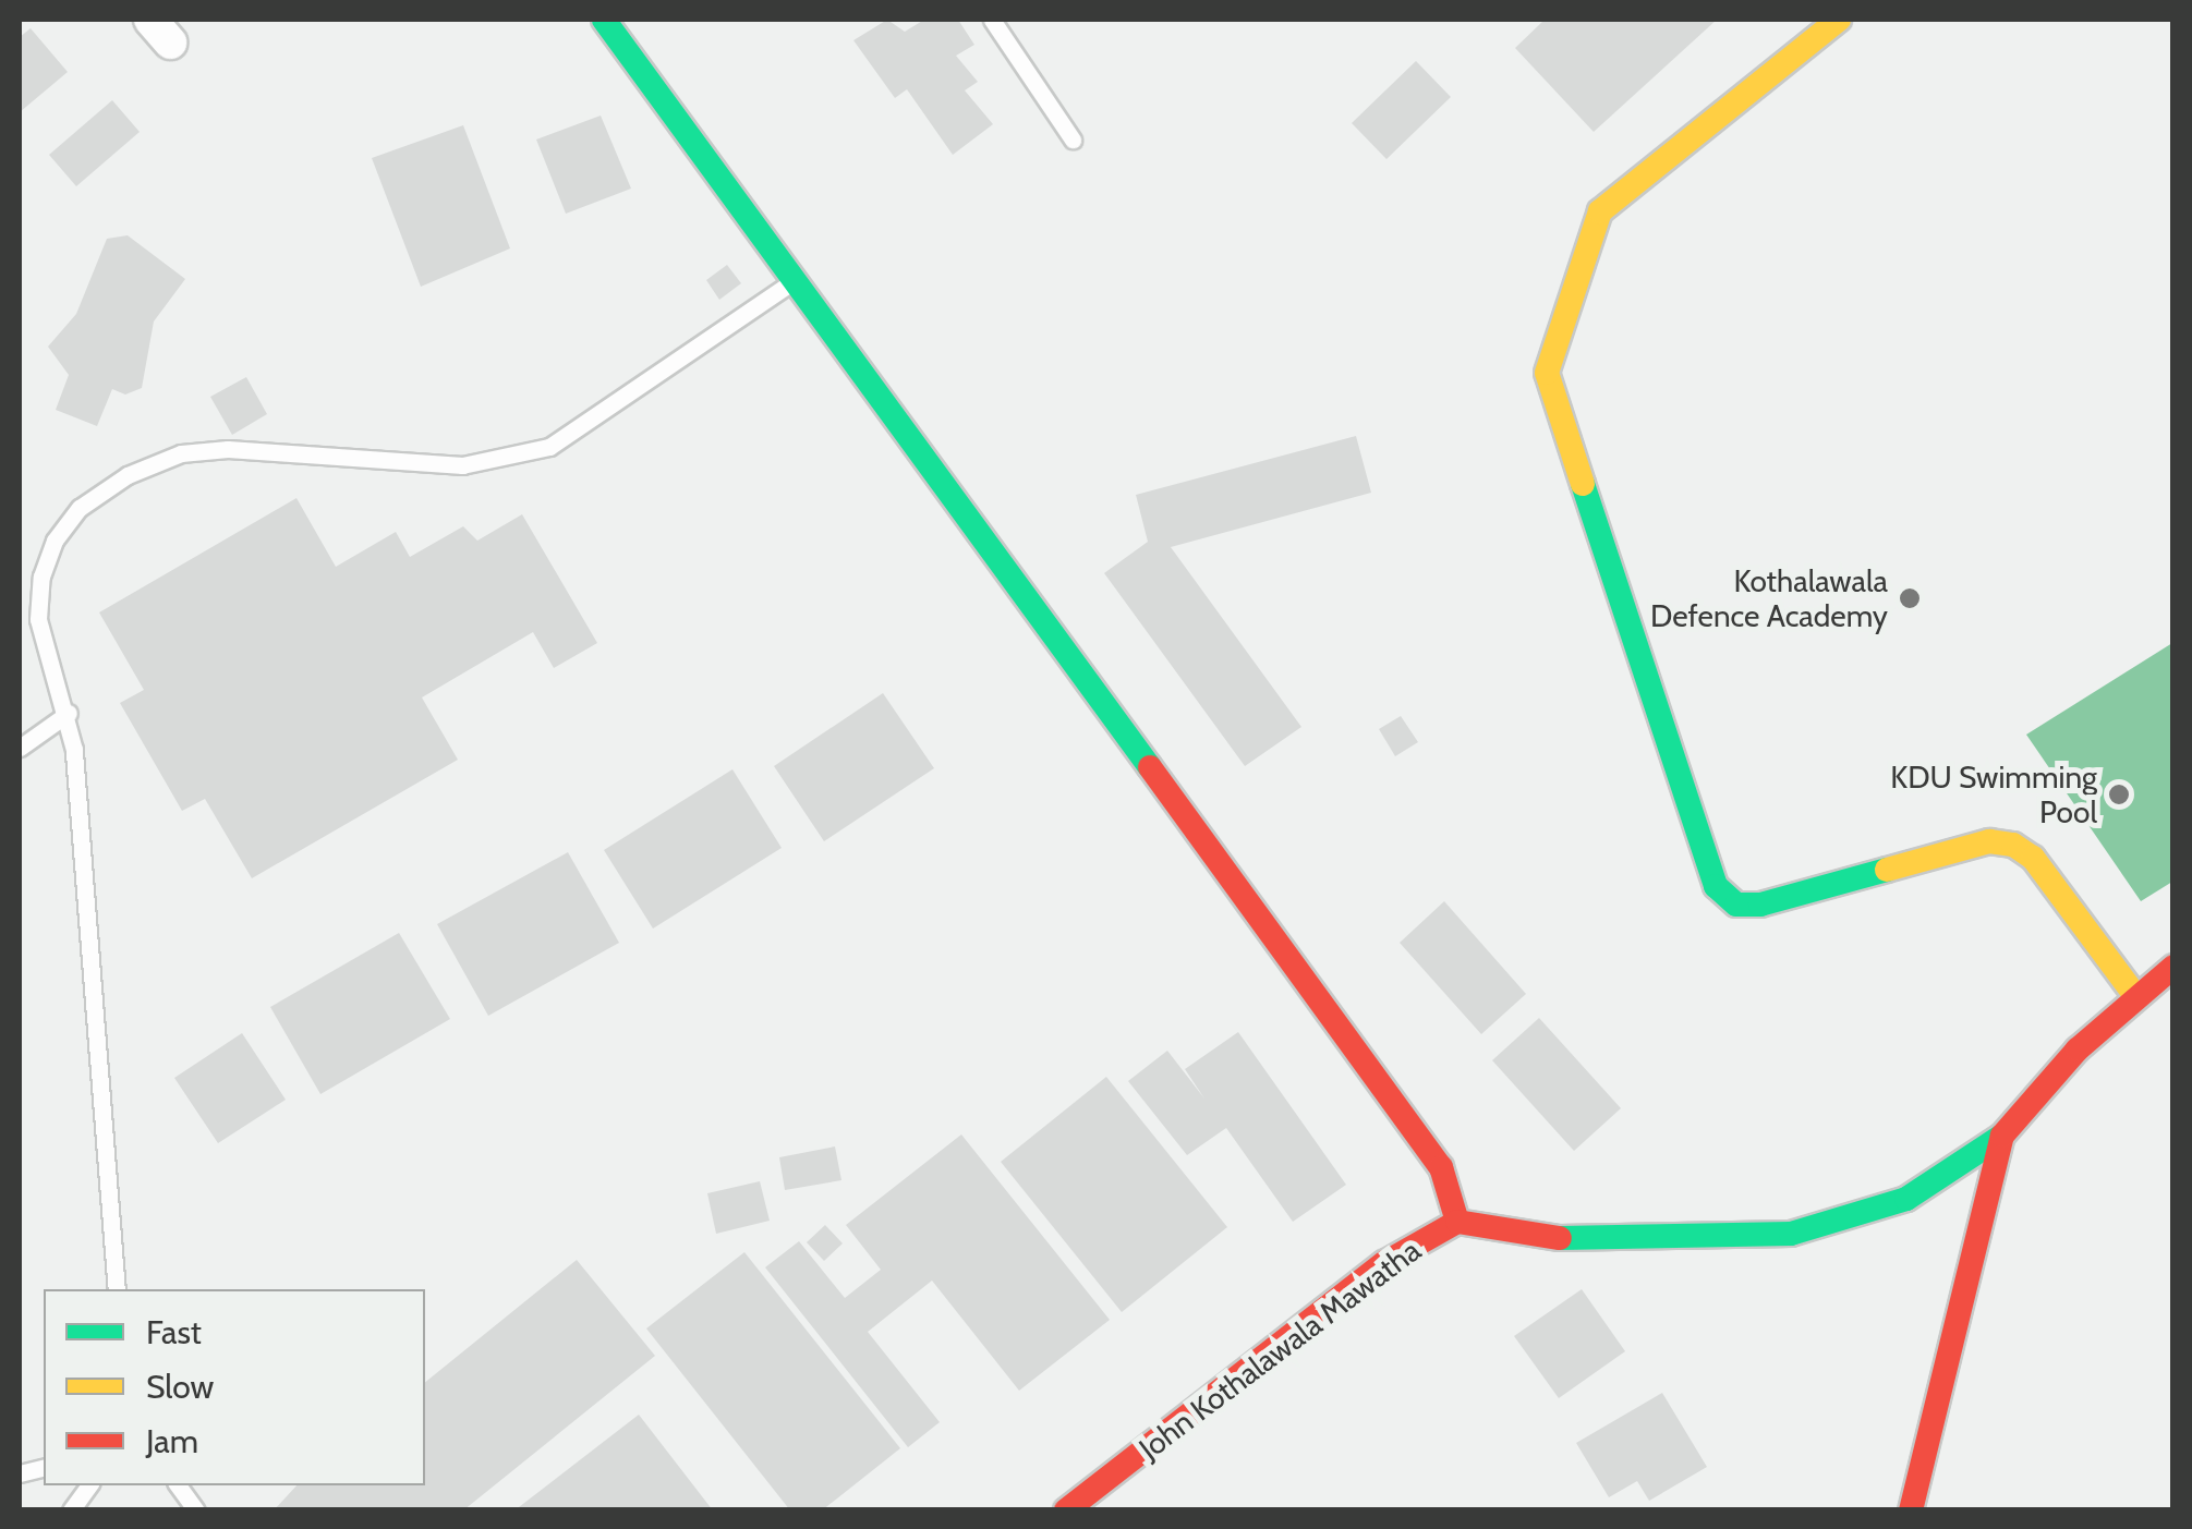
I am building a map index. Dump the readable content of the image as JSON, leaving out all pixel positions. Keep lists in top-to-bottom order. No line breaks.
{"streets":{"street":["John Kothalawala Mawatha"]},"places":["Kothalawala Defence Academy","KDU Swimming Pool"],"legend":["Fast","Slow","Jam"]}
